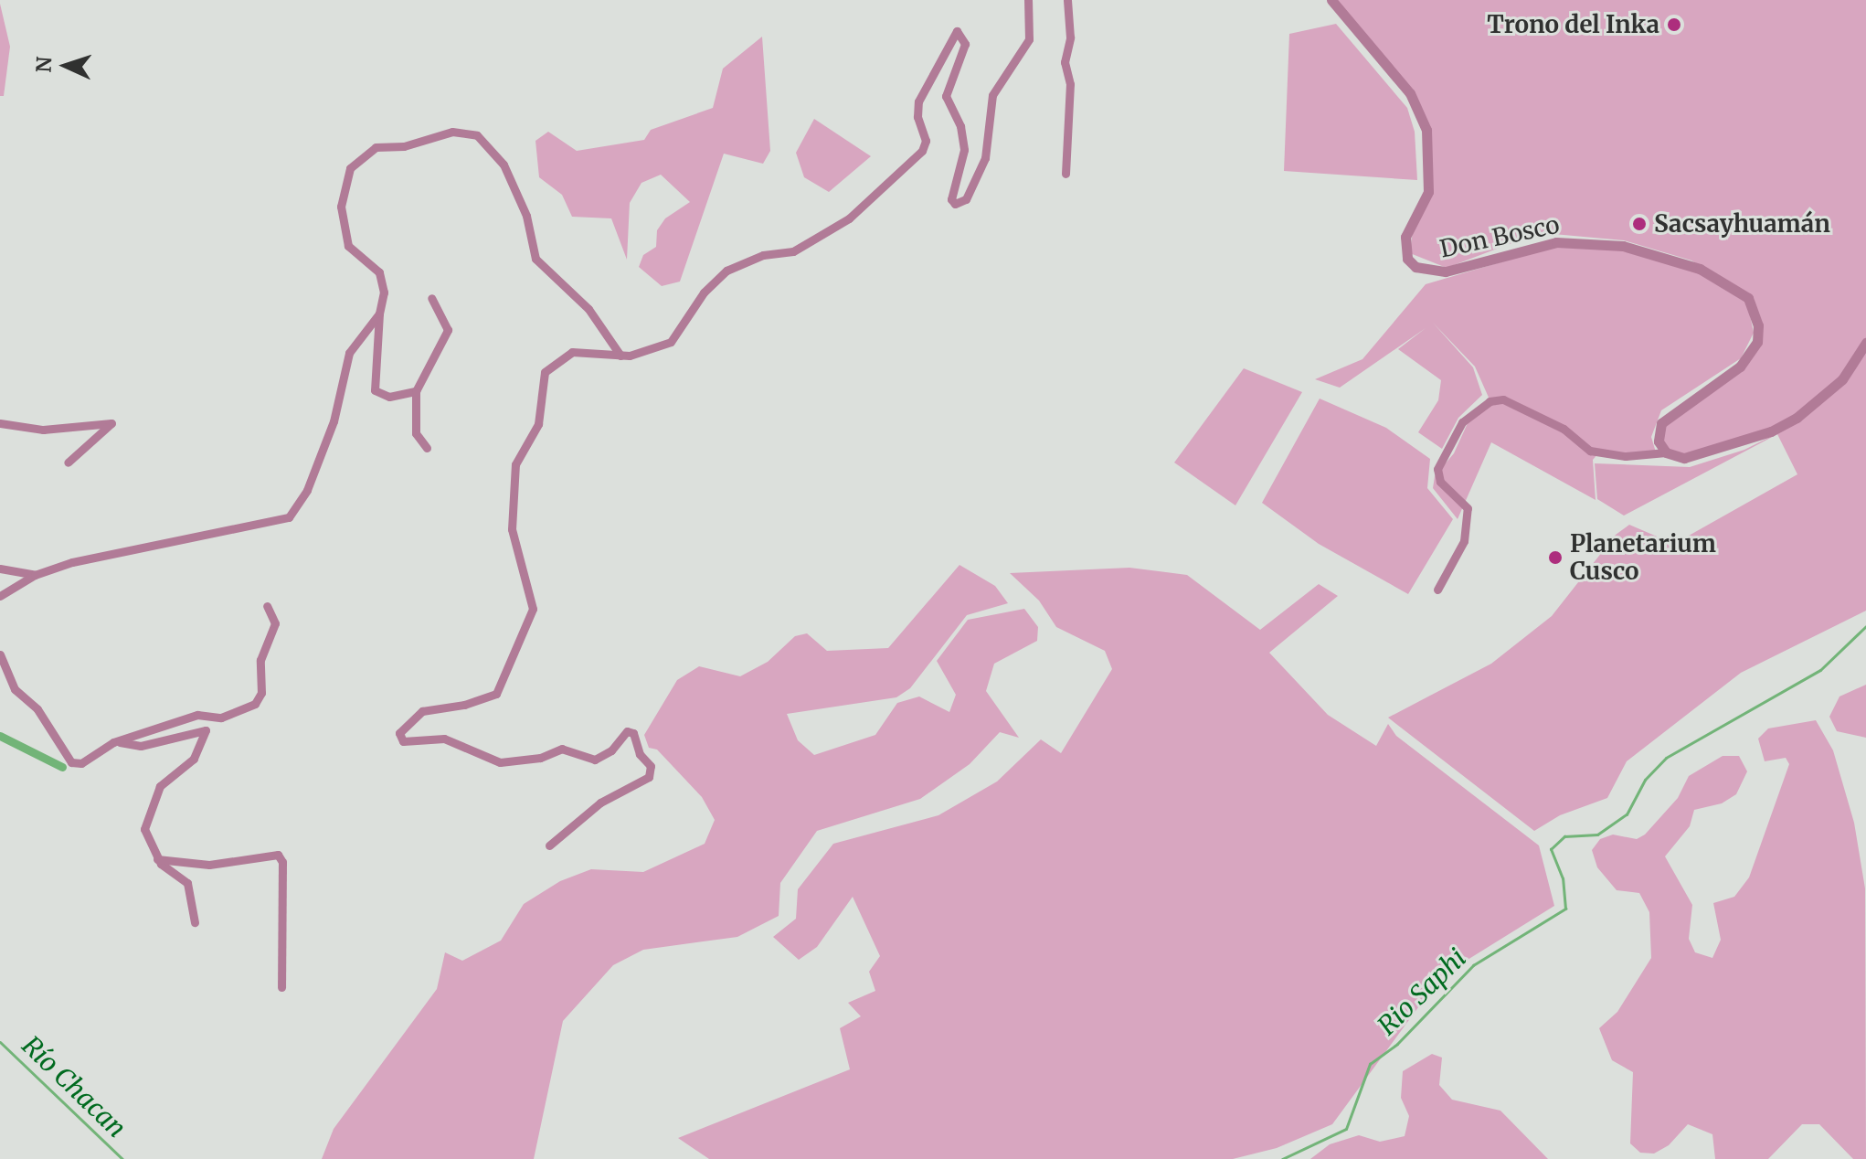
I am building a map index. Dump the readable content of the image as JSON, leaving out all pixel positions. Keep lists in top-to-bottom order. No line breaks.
{"streets":{"street":["Don Bosco"]},"water":["Rio Saphi","Río Chacan"],"places":["Trono del Inka","Sacsayhuamán","Planetarium Cusco"],"north":"left"}
